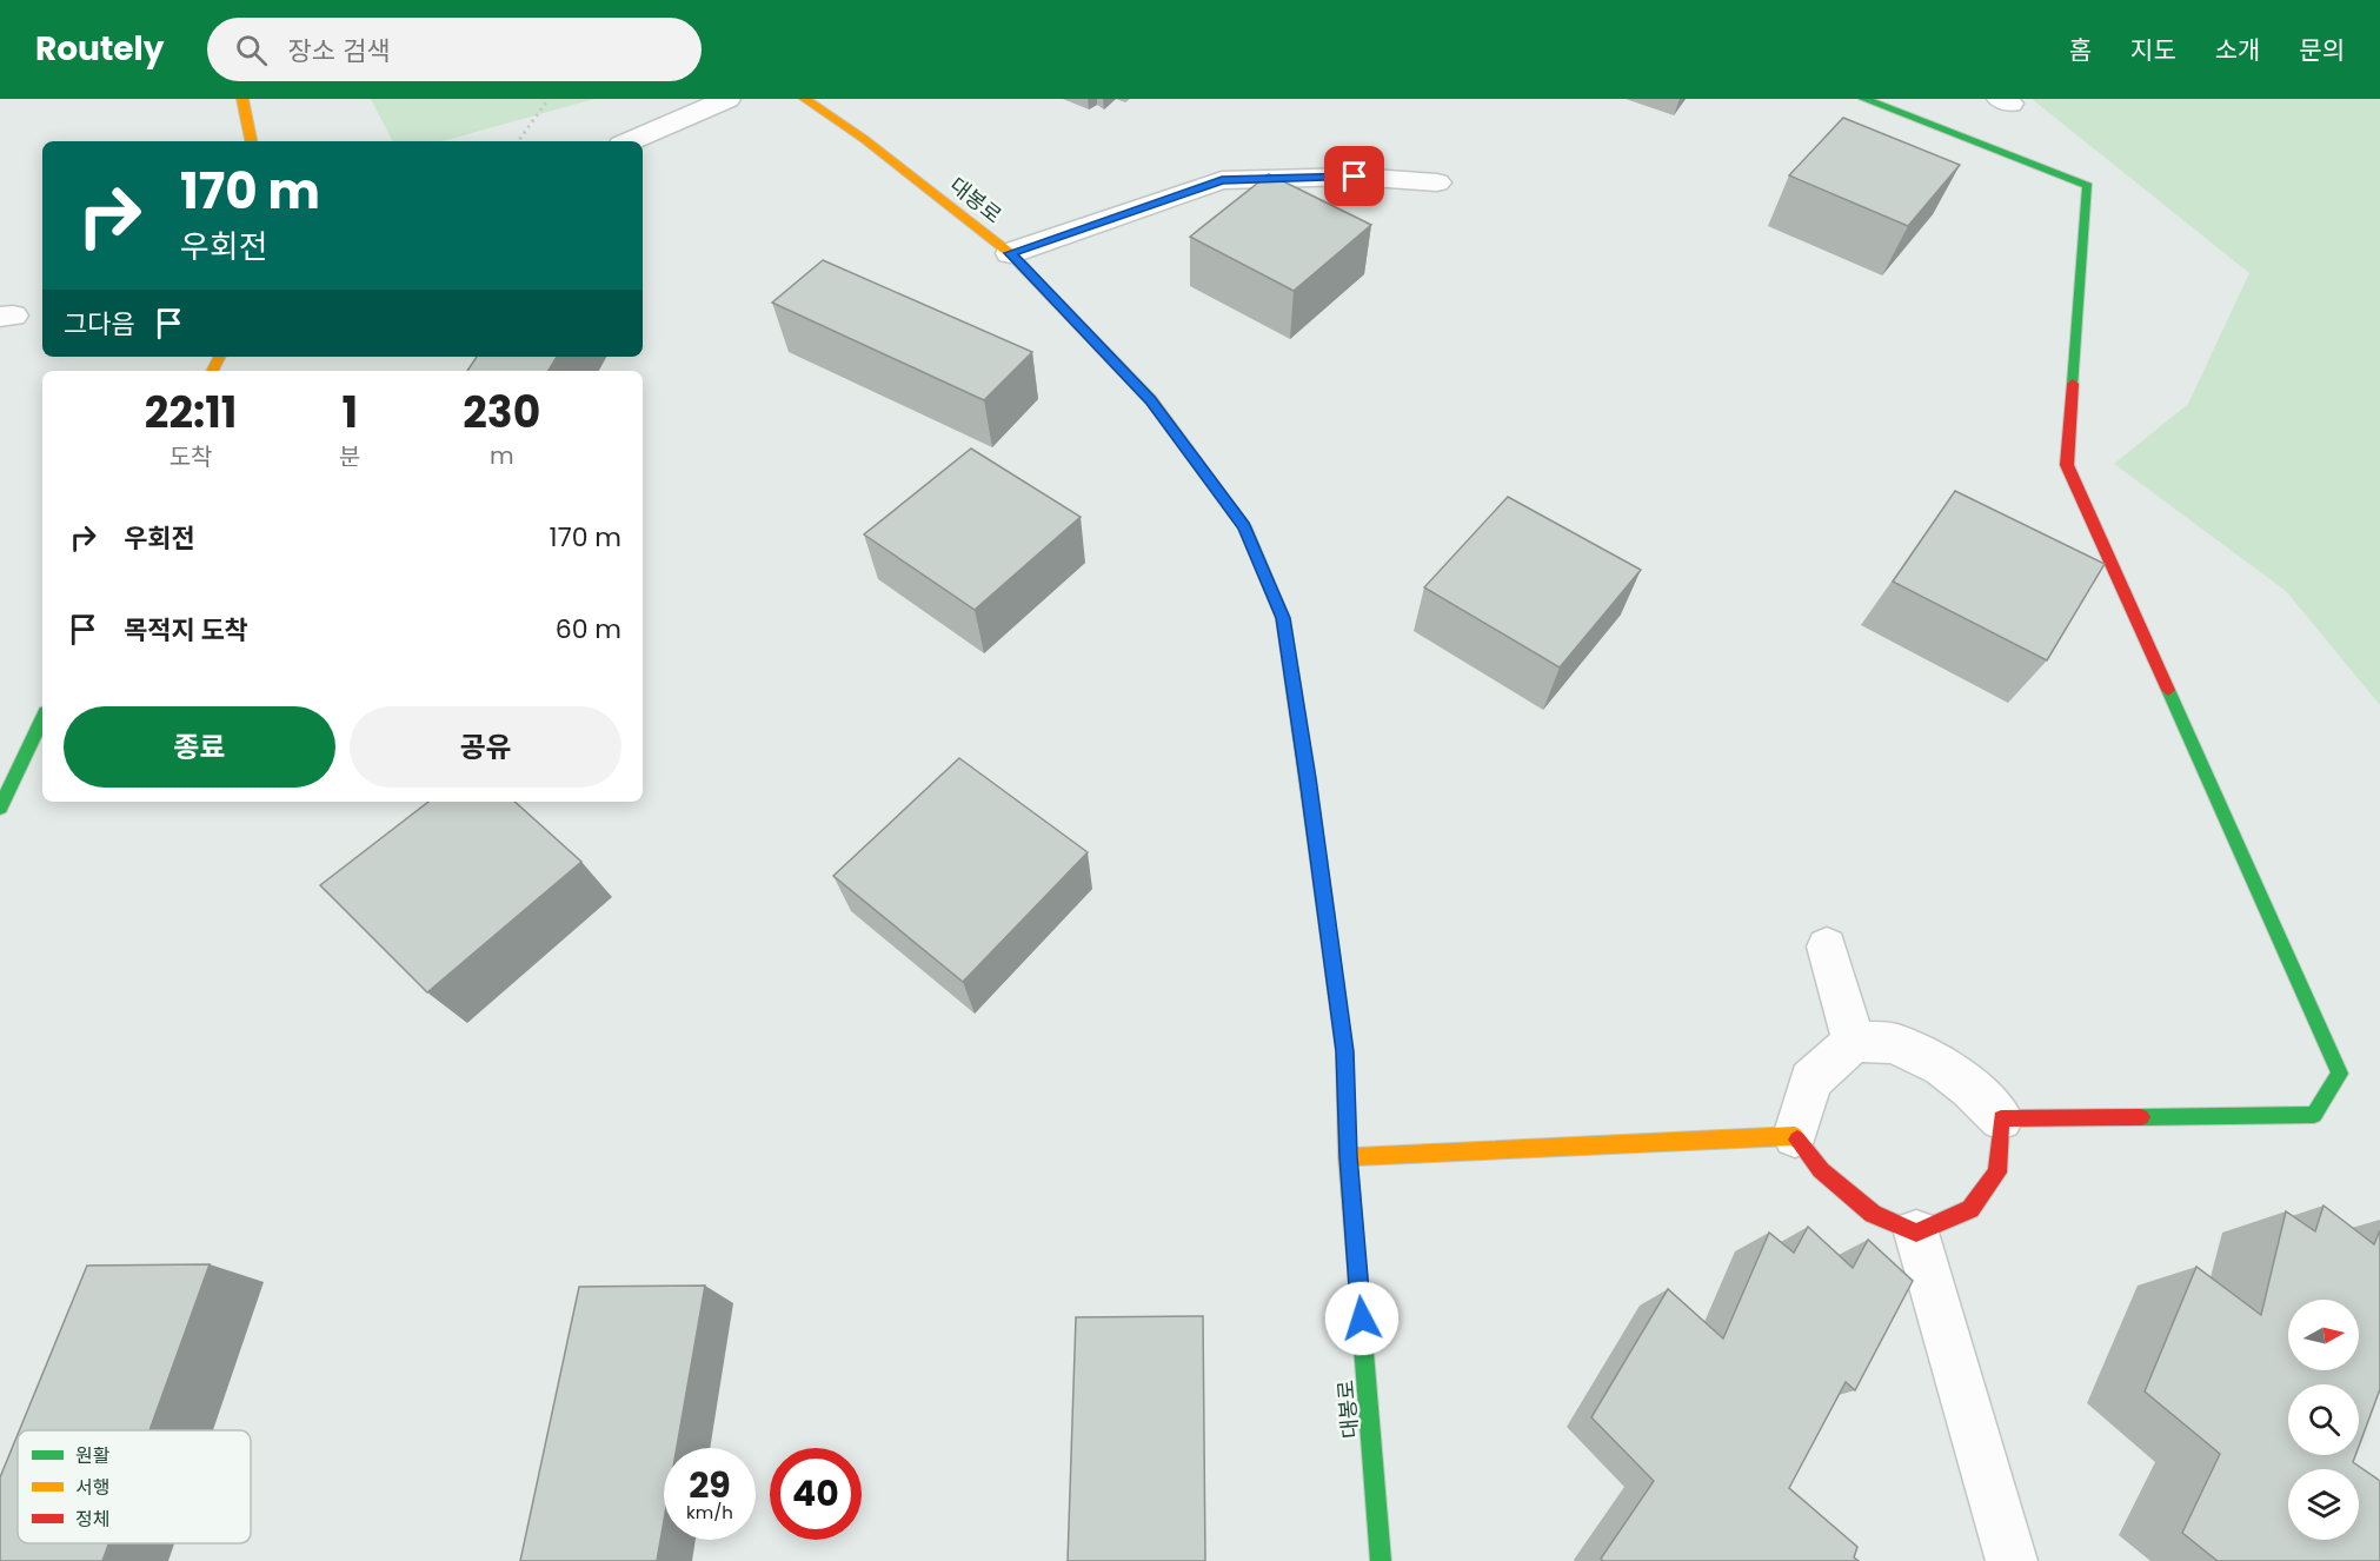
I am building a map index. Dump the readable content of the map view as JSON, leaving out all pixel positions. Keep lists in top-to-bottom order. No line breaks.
{"streets":{"street":["대봉로"]},"legend":["원활","서행","정체"],"north":"right","page":{"header":"Routely","search":"장소 검색","nav":["홈","지도","소개","문의"],"turn":["170 m","우회전"],"then":"그다음","eta":["22:11","도착","1","분","230","m"],"list":[{"name":"우회전","value":"170 m"},{"name":"목적지 도착","value":"60 m"}],"buttons":["종료","공유"],"speed":"29 km/h","limit":"40"}}
